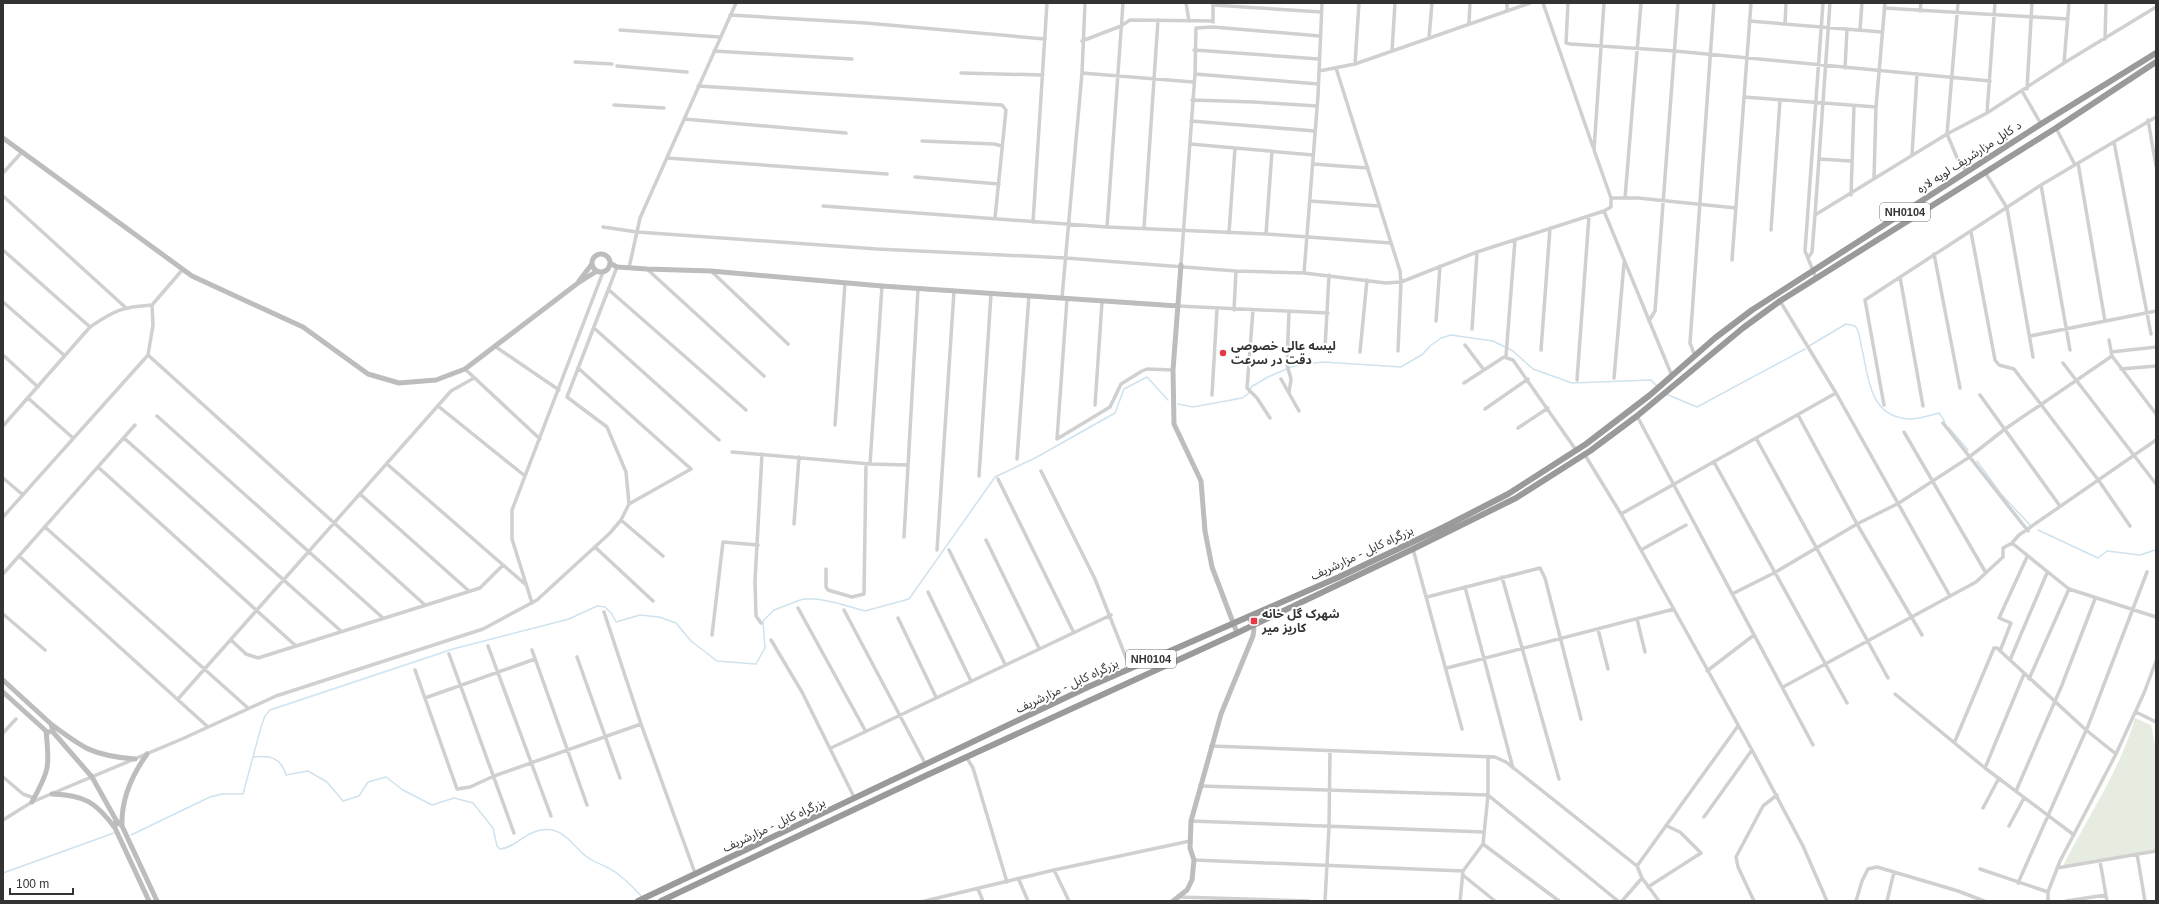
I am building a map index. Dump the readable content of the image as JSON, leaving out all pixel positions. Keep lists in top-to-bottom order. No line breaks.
{"streets":{"highway":["د کابل مزارشریف لویه لاره","NH0104","بزرگراه کابل - مزارشریف"]},"crossings":[["د کابل مزارشریف لویه لاره","بزرگراه کابل - مزارشریف"]],"places":{"other":["لیسه عالی خصوصی دقت در سرعت"],"transit":["شهرک گل خانه کاریز میر"]},"scale_bar":"100 m"}
